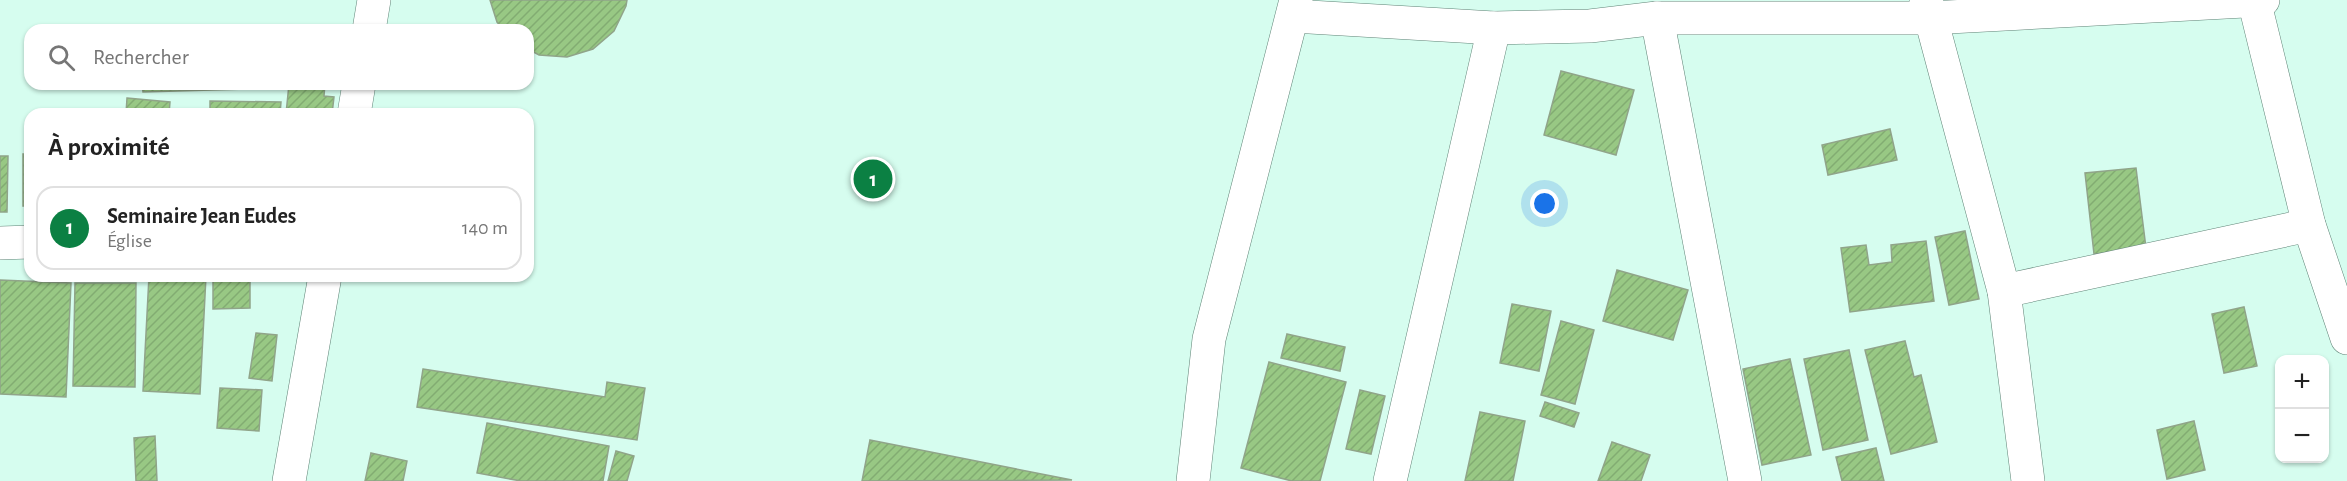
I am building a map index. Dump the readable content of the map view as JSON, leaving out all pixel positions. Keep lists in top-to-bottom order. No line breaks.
{"page":{"search":"Rechercher","heading":"À proximité","pins":"1","list":[{"mark":"1","name":"Seminaire Jean Eudes","note":"Église","value":"140 m"}],"map_buttons":["+","−"]}}
